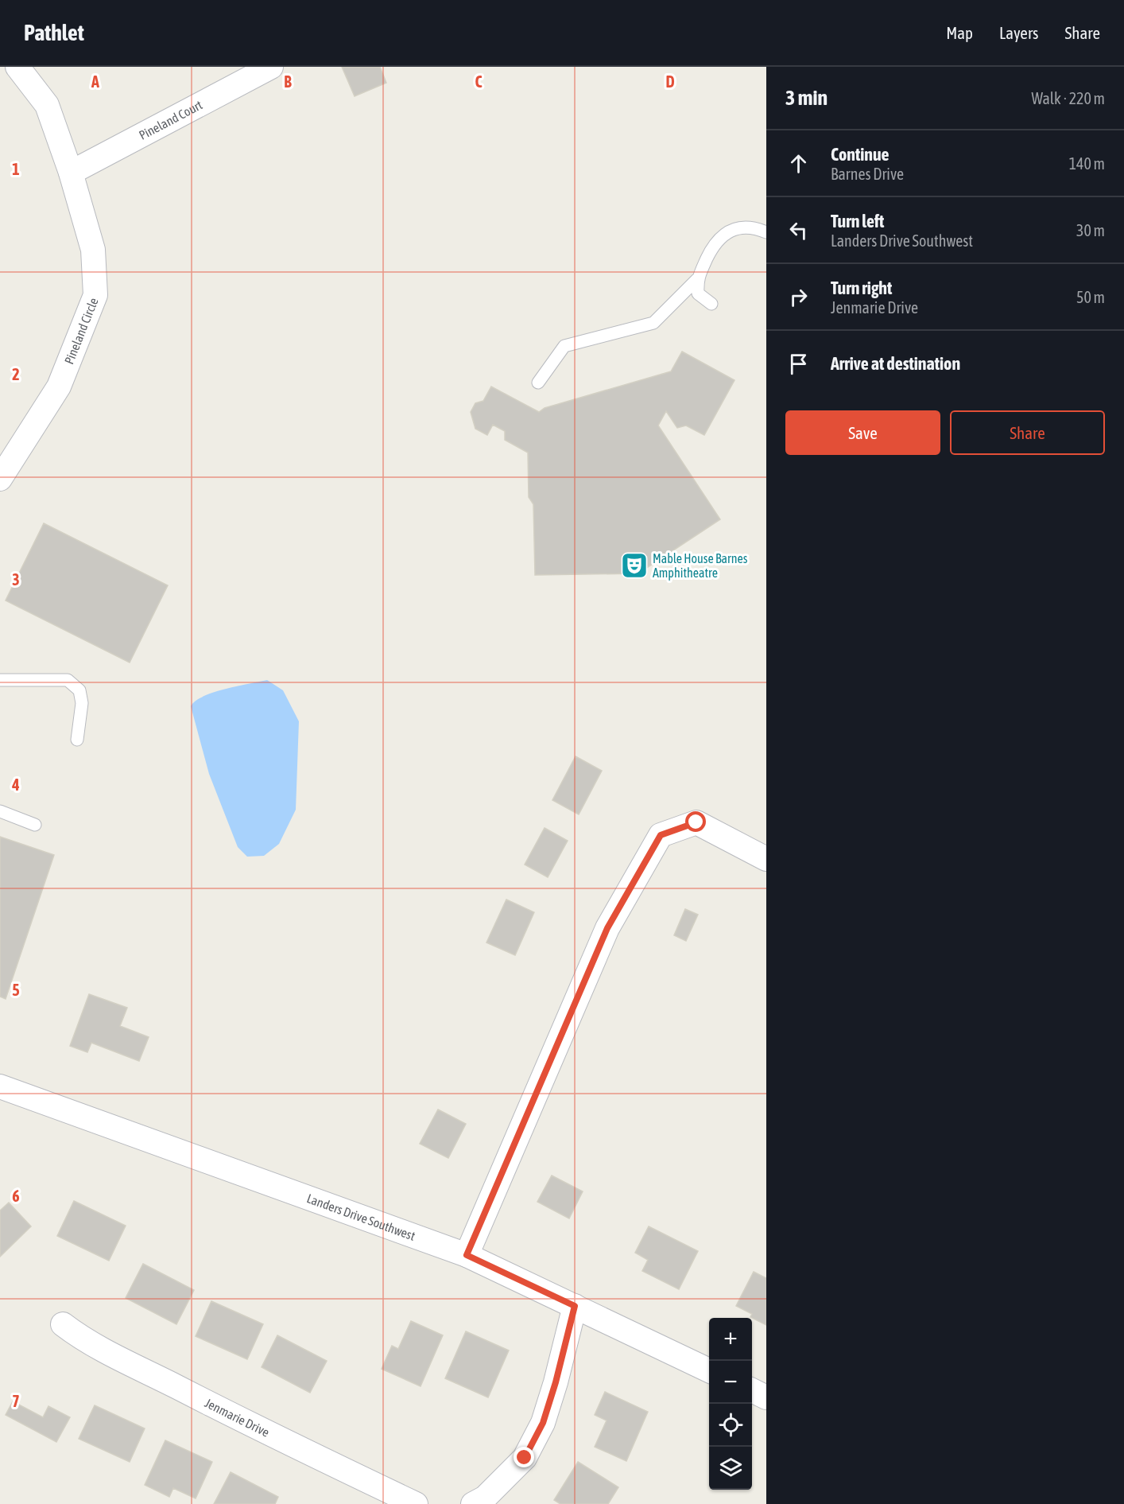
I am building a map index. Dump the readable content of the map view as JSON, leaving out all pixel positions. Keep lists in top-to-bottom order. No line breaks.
{"streets":{"street":["Pineland Court","Pineland Circle","Landers Drive Southwest","Jenmarie Drive"]},"crossings":[["Pineland Court","Pineland Circle"]],"places":{"theatre":["Mable House Barnes Amphitheatre"]},"page":{"header":"Pathlet","nav":["Map","Layers","Share"],"heading":["3 min","Walk · 220 m"],"list":[["Continue","Barnes Drive","140 m"],["Turn left","Landers Drive Southwest","30 m"],["Turn right","Jenmarie Drive","50 m"],"Arrive at destination"],"buttons":["Save","Share"],"map_buttons":["+","−"]},"grid":{"columns":["A","B","C","D"],"rows":["1","2","3","4","5","6","7"]}}
